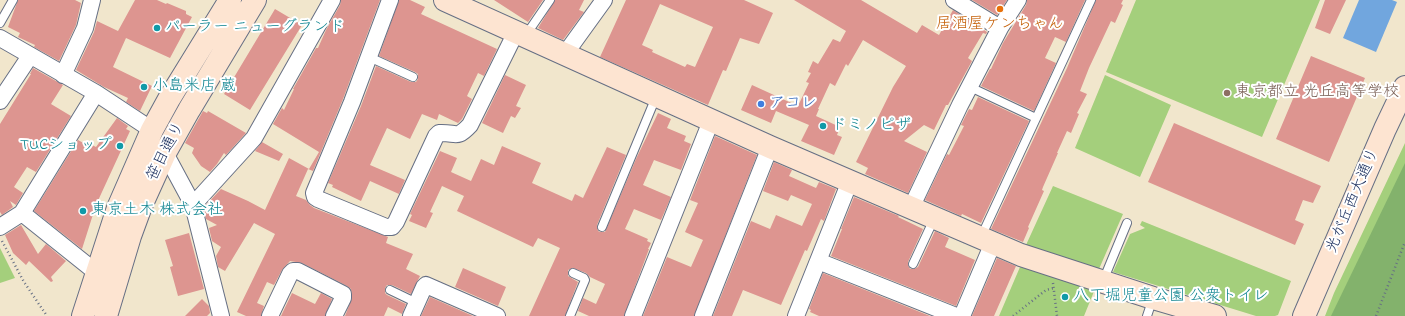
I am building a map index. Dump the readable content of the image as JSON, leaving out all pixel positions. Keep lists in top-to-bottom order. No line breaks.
{"streets":{"street":["笹目通り","光が丘西大通り"]},"places":["居酒屋ケンちゃん","パーラー ニューグランド","小島米店 蔵","東京都立 光丘高等学校","アコレ","ドミノピザ","TUCショップ","東京土木 株式会社","八丁堀児童公園 公衆トイレ"]}
